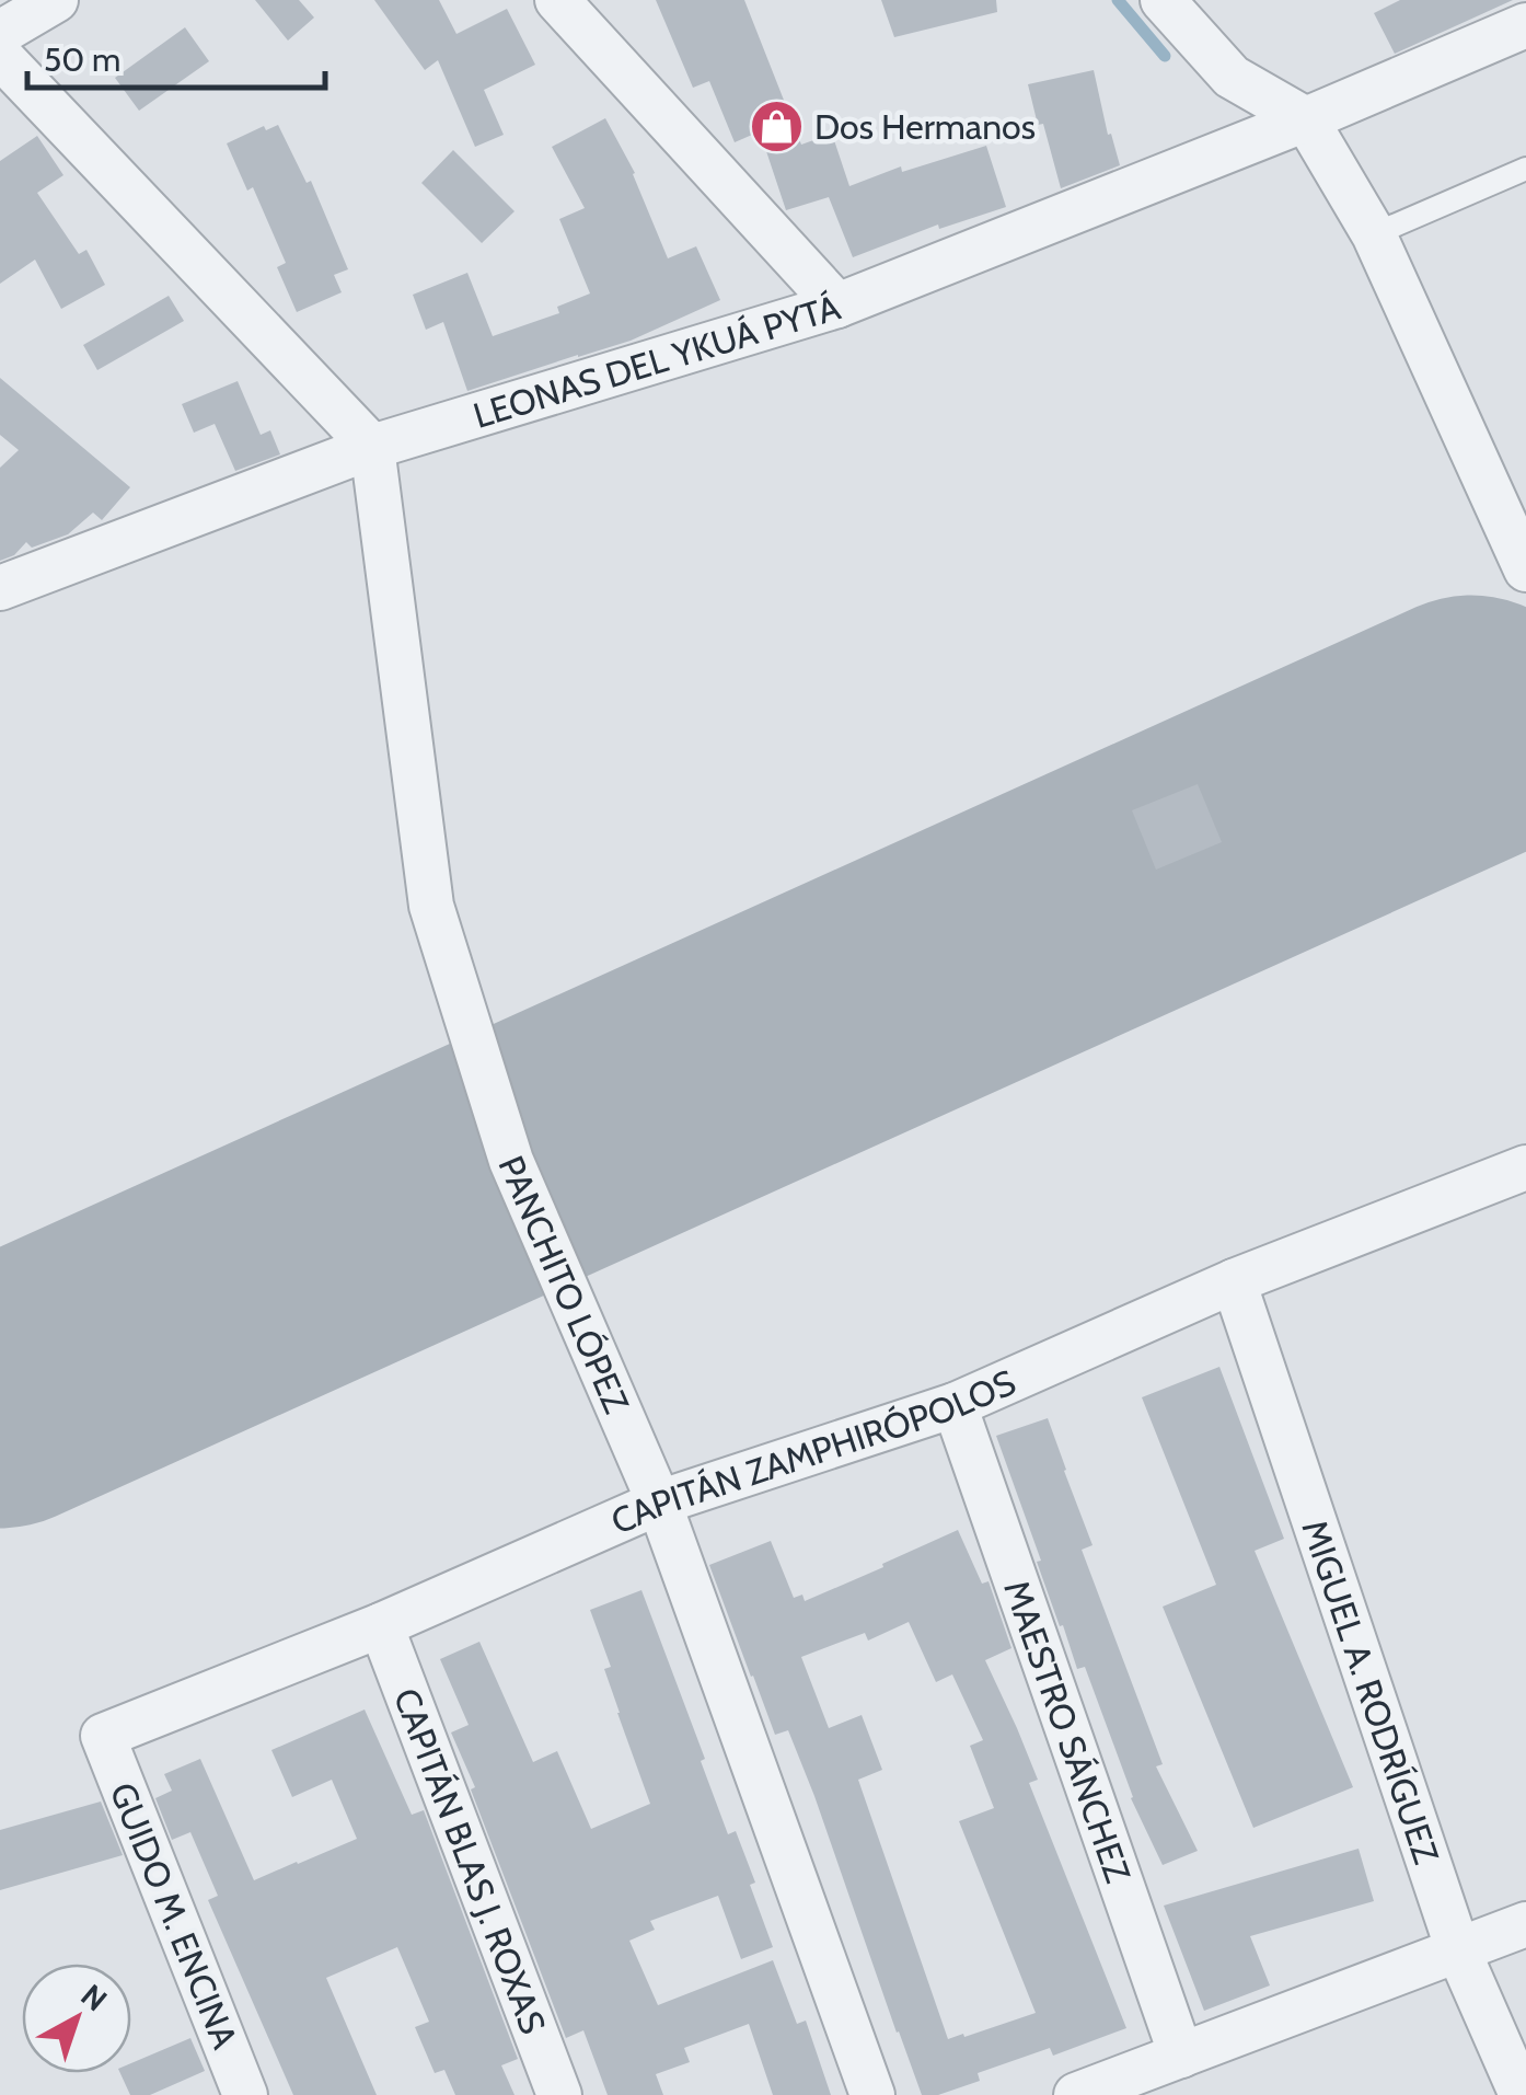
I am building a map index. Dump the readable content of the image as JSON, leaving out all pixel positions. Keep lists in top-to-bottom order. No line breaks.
{"streets":{"street":["LEONAS DEL YKUÁ PYTÁ","PANCHITO LÓPEZ","CAPITÁN ZAMPHIRÓPOLOS","MIGUEL A. RODRÍGUEZ","MAESTRO SÁNCHEZ","CAPITÁN BLAS J. ROXAS","GUIDO M. ENCINA"]},"crossings":[["LEONAS DEL YKUÁ PYTÁ","PANCHITO LÓPEZ"],["PANCHITO LÓPEZ","CAPITÁN ZAMPHIRÓPOLOS"],["CAPITÁN ZAMPHIRÓPOLOS","MIGUEL A. RODRÍGUEZ"],["CAPITÁN ZAMPHIRÓPOLOS","MAESTRO SÁNCHEZ"],["CAPITÁN ZAMPHIRÓPOLOS","CAPITÁN BLAS J. ROXAS"],["CAPITÁN ZAMPHIRÓPOLOS","GUIDO M. ENCINA"]],"places":{"shop":["Dos Hermanos"]},"scale_bar":"50 m","north":"top right"}
